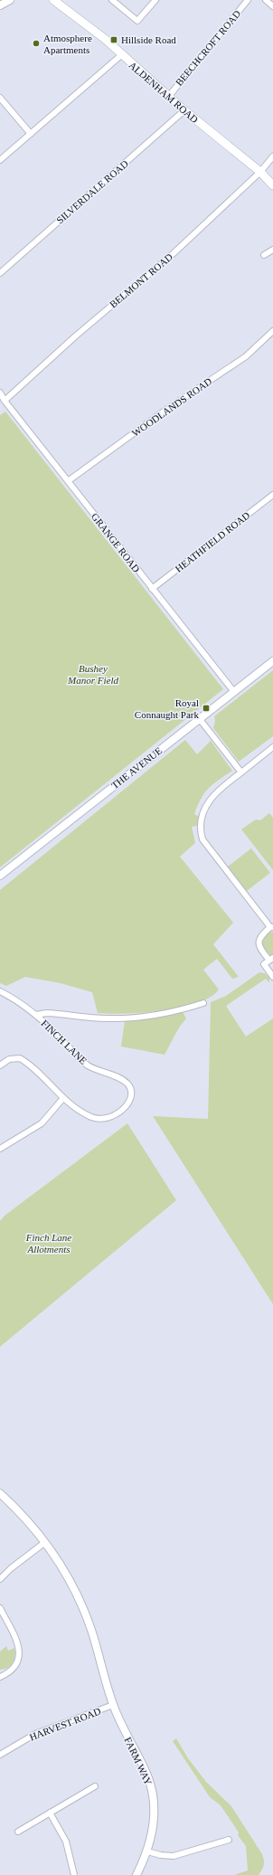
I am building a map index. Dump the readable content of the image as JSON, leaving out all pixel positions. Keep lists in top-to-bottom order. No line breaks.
{"streets":{"main road":["ALDENHAM ROAD"],"street":["BEECHCROFT ROAD","SILVERDALE ROAD","BELMONT ROAD","WOODLANDS ROAD","HEATHFIELD ROAD","GRANGE ROAD","THE AVENUE","FINCH LANE","HARVEST ROAD","FARM WAY"]},"crossings":[["BEECHCROFT ROAD","ALDENHAM ROAD"],["ALDENHAM ROAD","SILVERDALE ROAD"],["ALDENHAM ROAD","BELMONT ROAD"],["BELMONT ROAD","GRANGE ROAD"],["WOODLANDS ROAD","GRANGE ROAD"],["HEATHFIELD ROAD","GRANGE ROAD"],["GRANGE ROAD","THE AVENUE"],["HARVEST ROAD","FARM WAY"]],"parks":["Bushey Manor Field","Finch Lane Allotments"],"places":{"transit":["Hillside Road","Royal Connaught Park"],"other":["Atmosphere Apartments"]}}
